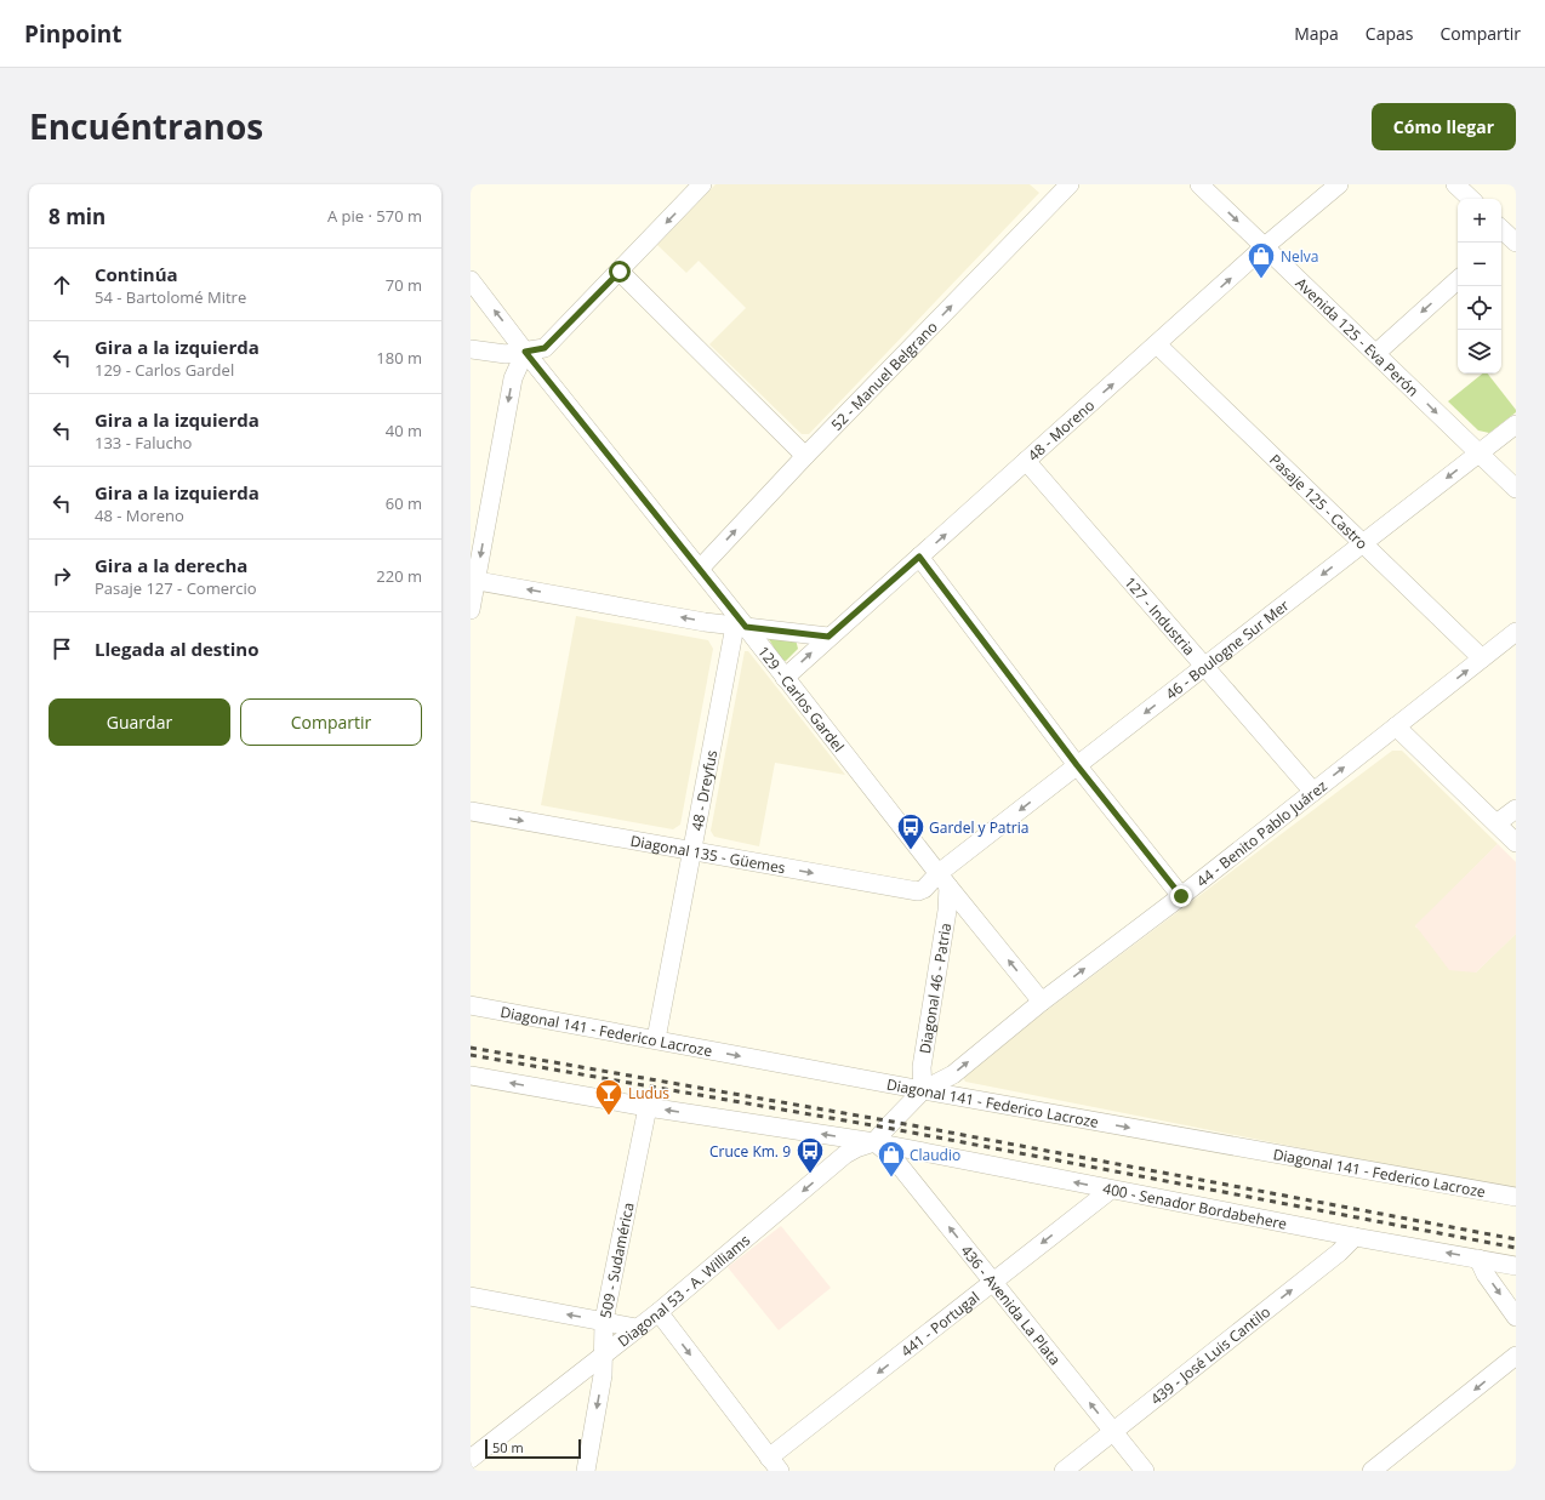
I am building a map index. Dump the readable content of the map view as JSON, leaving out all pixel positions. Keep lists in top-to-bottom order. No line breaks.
{"streets":{"street":["Avenida 125 - Eva Perón","52 - Manuel Belgrano","48 - Moreno","Pasaje 125 - Castro","127 - Industria","46 - Boulogne Sur Mer","129 - Carlos Gardel","48 - Dreyfus","44 - Benito Pablo Juárez","Diagonal 135 - Güemes","Diagonal 46 - Patria","Diagonal 141 - Federico Lacroze","400 - Senador Bordabehere","509 - Sudamérica","Diagonal 53 - A. Williams","436 - Avenida La Plata","441 - Portugal","439 - José Luis Cantilo"]},"crossings":[["Avenida 125 - Eva Perón","48 - Moreno"],["Avenida 125 - Eva Perón","46 - Boulogne Sur Mer"],["52 - Manuel Belgrano","129 - Carlos Gardel"],["48 - Moreno","Pasaje 125 - Castro"],["48 - Moreno","127 - Industria"],["48 - Moreno","129 - Carlos Gardel"],["Pasaje 125 - Castro","46 - Boulogne Sur Mer"],["Pasaje 125 - Castro","44 - Benito Pablo Juárez"],["127 - Industria","46 - Boulogne Sur Mer"],["127 - Industria","44 - Benito Pablo Juárez"],["46 - Boulogne Sur Mer","129 - Carlos Gardel"],["46 - Boulogne Sur Mer","Diagonal 135 - Güemes"],["46 - Boulogne Sur Mer","Diagonal 46 - Patria"],["129 - Carlos Gardel","48 - Dreyfus"],["129 - Carlos Gardel","44 - Benito Pablo Juárez"],["129 - Carlos Gardel","Diagonal 135 - Güemes"],["129 - Carlos Gardel","Diagonal 46 - Patria"],["48 - Dreyfus","Diagonal 135 - Güemes"],["48 - Dreyfus","Diagonal 141 - Federico Lacroze"],["44 - Benito Pablo Juárez","Diagonal 46 - Patria"],["44 - Benito Pablo Juárez","Diagonal 141 - Federico Lacroze"],["44 - Benito Pablo Juárez","Diagonal 53 - A. Williams"],["Diagonal 135 - Güemes","Diagonal 46 - Patria"],["Diagonal 46 - Patria","Diagonal 141 - Federico Lacroze"],["400 - Senador Bordabehere","509 - Sudamérica"],["400 - Senador Bordabehere","Diagonal 53 - A. Williams"],["400 - Senador Bordabehere","436 - Avenida La Plata"],["400 - Senador Bordabehere","441 - Portugal"],["400 - Senador Bordabehere","439 - José Luis Cantilo"],["509 - Sudamérica","Diagonal 53 - A. Williams"],["Diagonal 53 - A. Williams","436 - Avenida La Plata"],["436 - Avenida La Plata","441 - Portugal"],["436 - Avenida La Plata","439 - José Luis Cantilo"]],"one_way":["Avenida 125 - Eva Perón","52 - Manuel Belgrano","48 - Moreno","46 - Boulogne Sur Mer","44 - Benito Pablo Juárez","Diagonal 135 - Güemes","Diagonal 141 - Federico Lacroze","400 - Senador Bordabehere","Diagonal 53 - A. Williams","436 - Avenida La Plata","441 - Portugal","439 - José Luis Cantilo"],"places":{"shop":["Nelva","Claudio"],"bus stop":["Gardel y Patria","Cruce Km. 9"],"bar":["Ludus"]},"scale_bar":"50 m","page":{"header":"Pinpoint","nav":["Mapa","Capas","Compartir"],"title":"Encuéntranos","buttons":["Cómo llegar",["Guardar","Compartir"]],"heading":["8 min","A pie · 570 m"],"map_buttons":["+","−"],"list":[["Continúa","54 - Bartolomé Mitre","70 m"],["Gira a la izquierda","129 - Carlos Gardel","180 m"],["Gira a la izquierda","133 - Falucho","40 m"],["Gira a la izquierda","48 - Moreno","60 m"],["Gira a la derecha","Pasaje 127 - Comercio","220 m"],"Llegada al destino"],"scale":"50 m"}}
